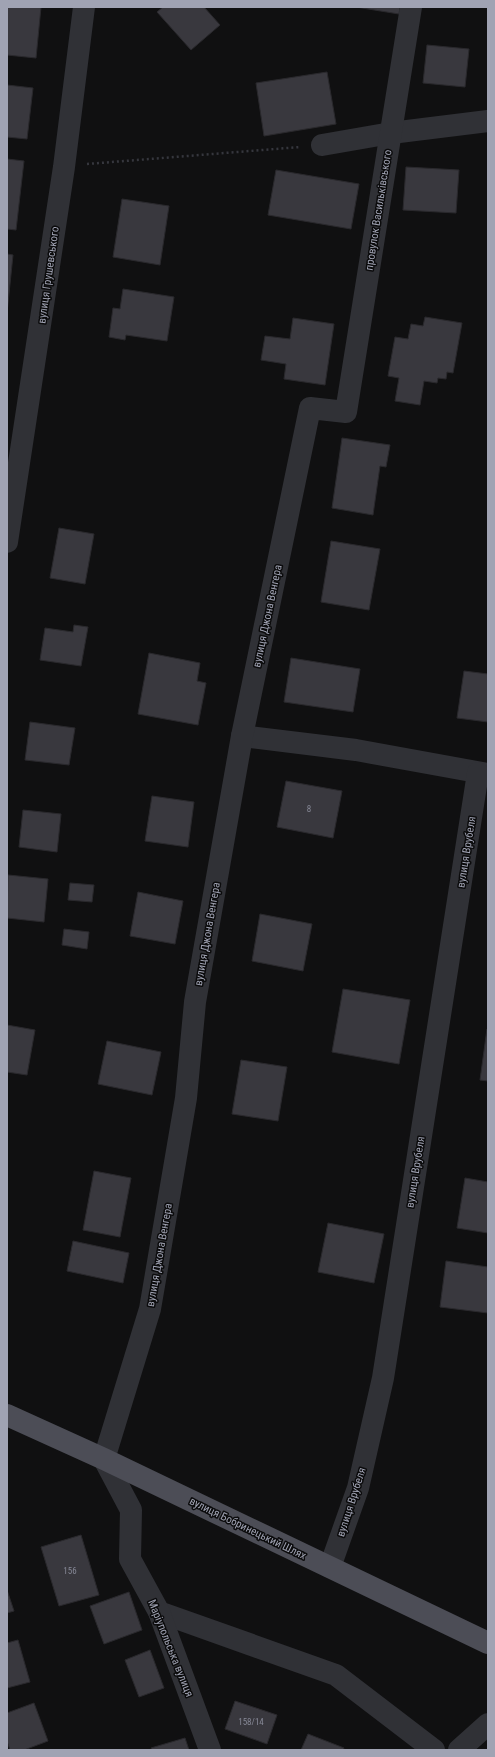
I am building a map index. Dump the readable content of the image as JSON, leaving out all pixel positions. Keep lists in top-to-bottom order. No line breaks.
{"streets":{"main road":["вулиця Бобринецький Шлях"],"street":["провулок Васильківського","вулиця Грушевського","вулиця Джона Венгера","вулиця Врубеля","Маріупольська вулиця"]},"crossings":[["провулок Васильківського","вулиця Джона Венгера"],["вулиця Джона Венгера","вулиця Бобринецький Шлях"],["вулиця Джона Венгера","Маріупольська вулиця"],["вулиця Врубеля","вулиця Бобринецький Шлях"],["вулиця Бобринецький Шлях","Маріупольська вулиця"]],"house_numbers":["8","156","158/14"]}
